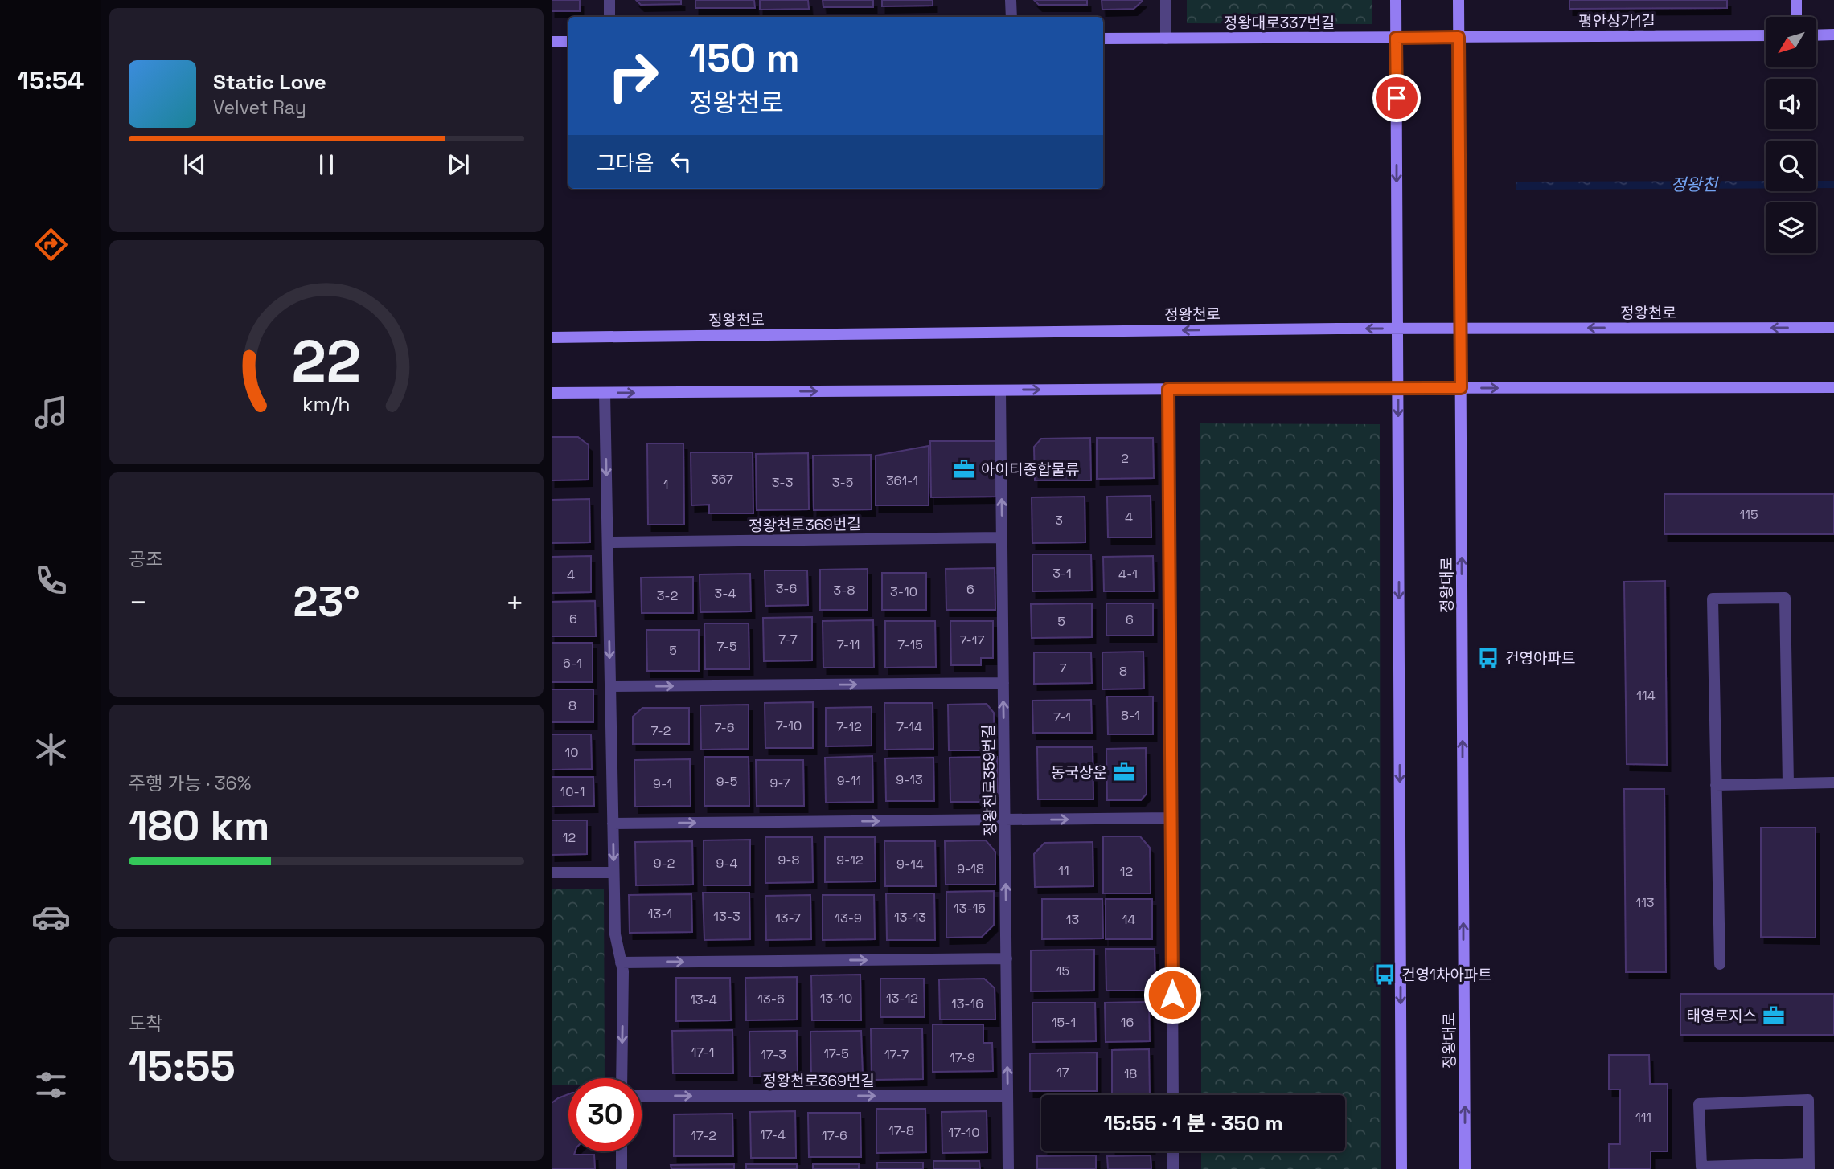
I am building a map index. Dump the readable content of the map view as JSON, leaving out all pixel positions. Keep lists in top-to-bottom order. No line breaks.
{"streets":{"street":["평안상가1길","정왕대로337번길","정왕천로","정왕천로369번길","정왕대로","정왕천로359번길"]},"crossings":[["평안상가1길","정왕대로337번길"],["평안상가1길","정왕대로"],["정왕대로337번길","정왕대로"],["정왕천로","정왕대로"],["정왕천로369번길","정왕천로359번길"]],"one_way":["정왕천로369번길","정왕천로359번길"],"water":["정왕천"],"places":{"office":["아이티종합물류","동국상운","태영로지스"],"bus stop":["건영아파트","건영1차아파트"]},"house_numbers":["2","367","361-1","3-3","3-5","1","115","4","3","3-1","4-1","4","3-6","6","3-8","3-10","3-4","3-2","6","6","5","7-7","7-17","7-11","7-15","7-5","5","6-1","7","8","114","8","8-1","7-1","7-10","7-12","7-14","7-6","7-2","10","9-13","9-11","9-5","9-7","9-1","10-1","12","9-8","9-12","9-2","9-4","9-14","9-18","11","12","113","13-15","13-1","13-3","13-13","13-7","13-9","13","14","15","13-10","13-12","13-6","13-4","13-16","15-1","16","17-1","17-5","17-3","17-7","17-9","17","18","111","17-8","17-10","17-4","17-2","17-6"],"north":"bottom left","page":{"tabs":"15:54","turn":["150 m","정왕천로"],"song":["Static Love","Velvet Ray"],"then":"그다음","tile":["공조",["주행 가능 · 36%","180 km"],["도착","15:55"]],"heat":["−","23°","+"],"limit":"30","trip":"15:55 · 1 분 · 350 m","gauge":["22","km/h"]}}
